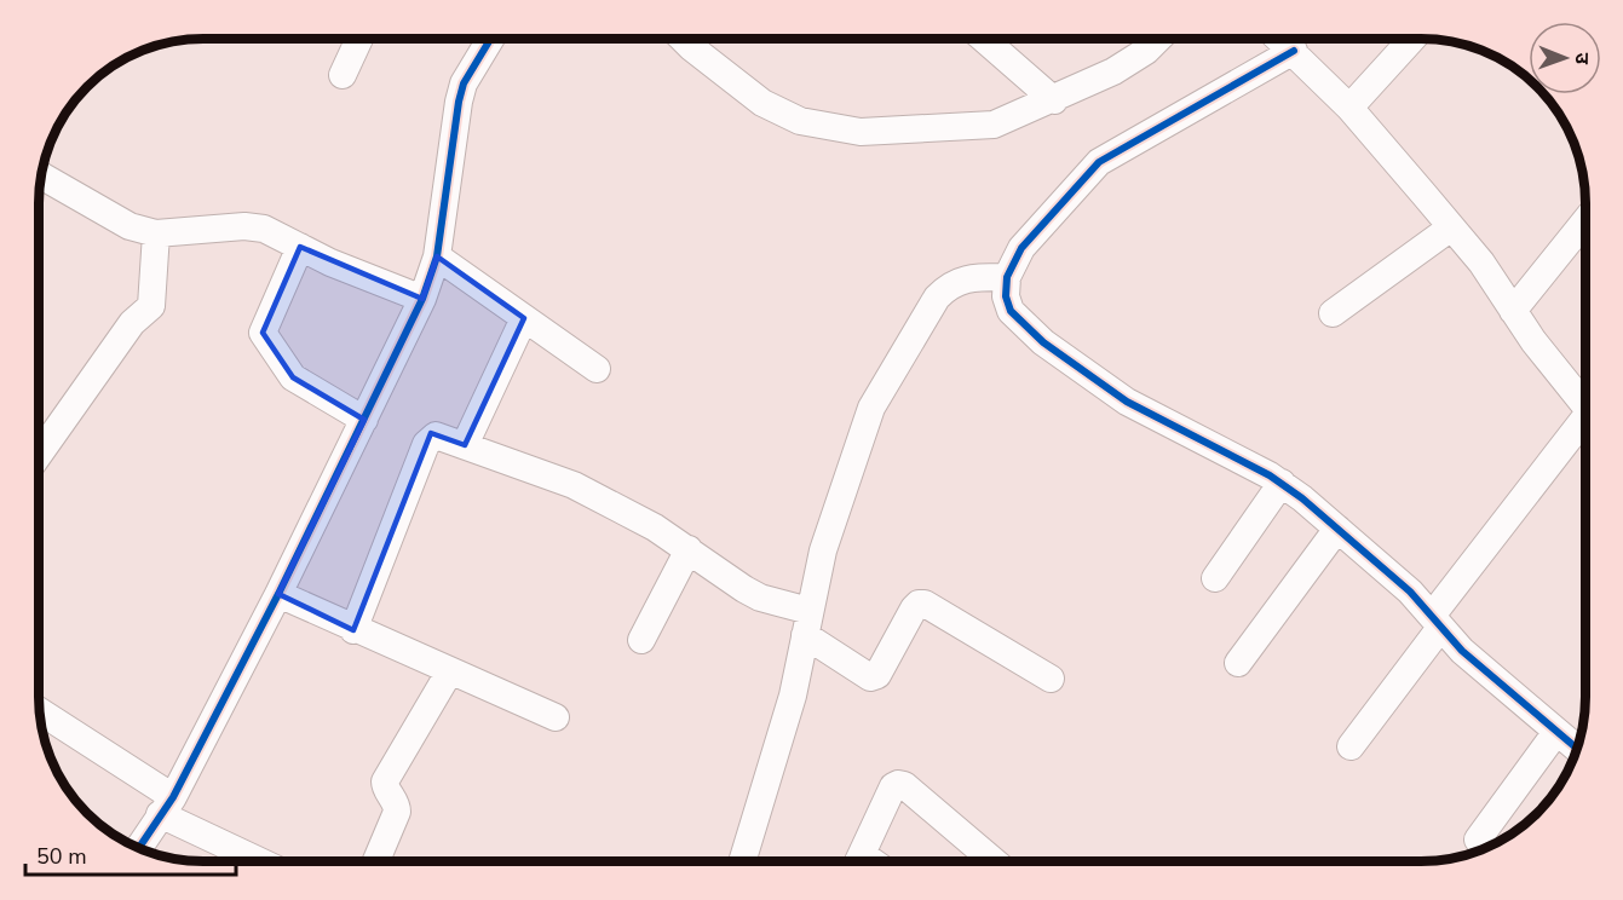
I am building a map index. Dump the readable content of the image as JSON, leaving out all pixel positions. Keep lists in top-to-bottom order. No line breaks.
{"scale_bar":"50 m","north":"right"}
